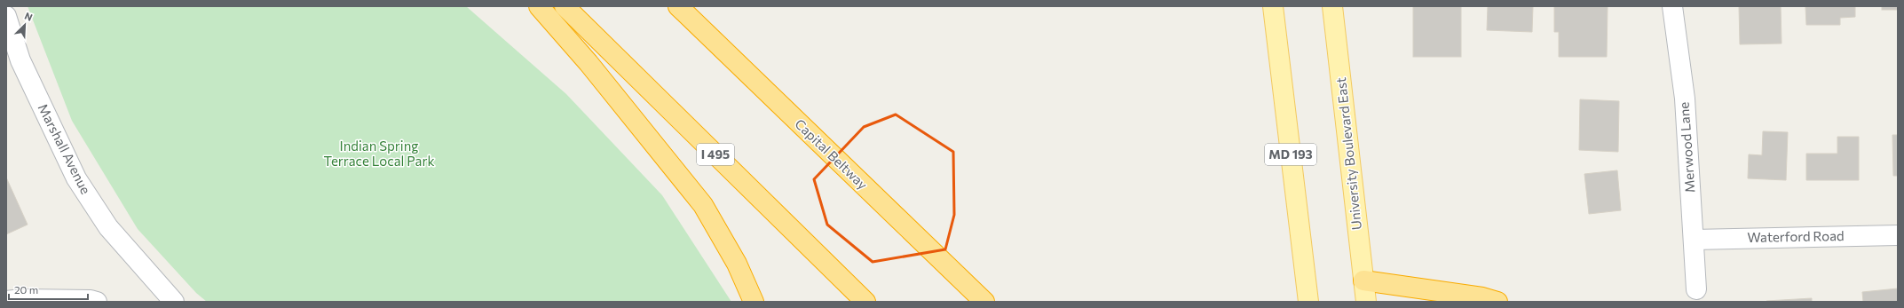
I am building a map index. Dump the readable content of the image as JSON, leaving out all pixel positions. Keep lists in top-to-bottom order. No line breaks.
{"streets":{"highway":["I 495","Capital Beltway"],"main road":["University Boulevard East","MD 193"],"street":["Merwood Lane","Marshall Avenue","Waterford Road"]},"crossings":[["Merwood Lane","Waterford Road"]],"parks":["Indian Spring Terrace Local Park"],"scale_bar":"20 m","north":"top right"}
